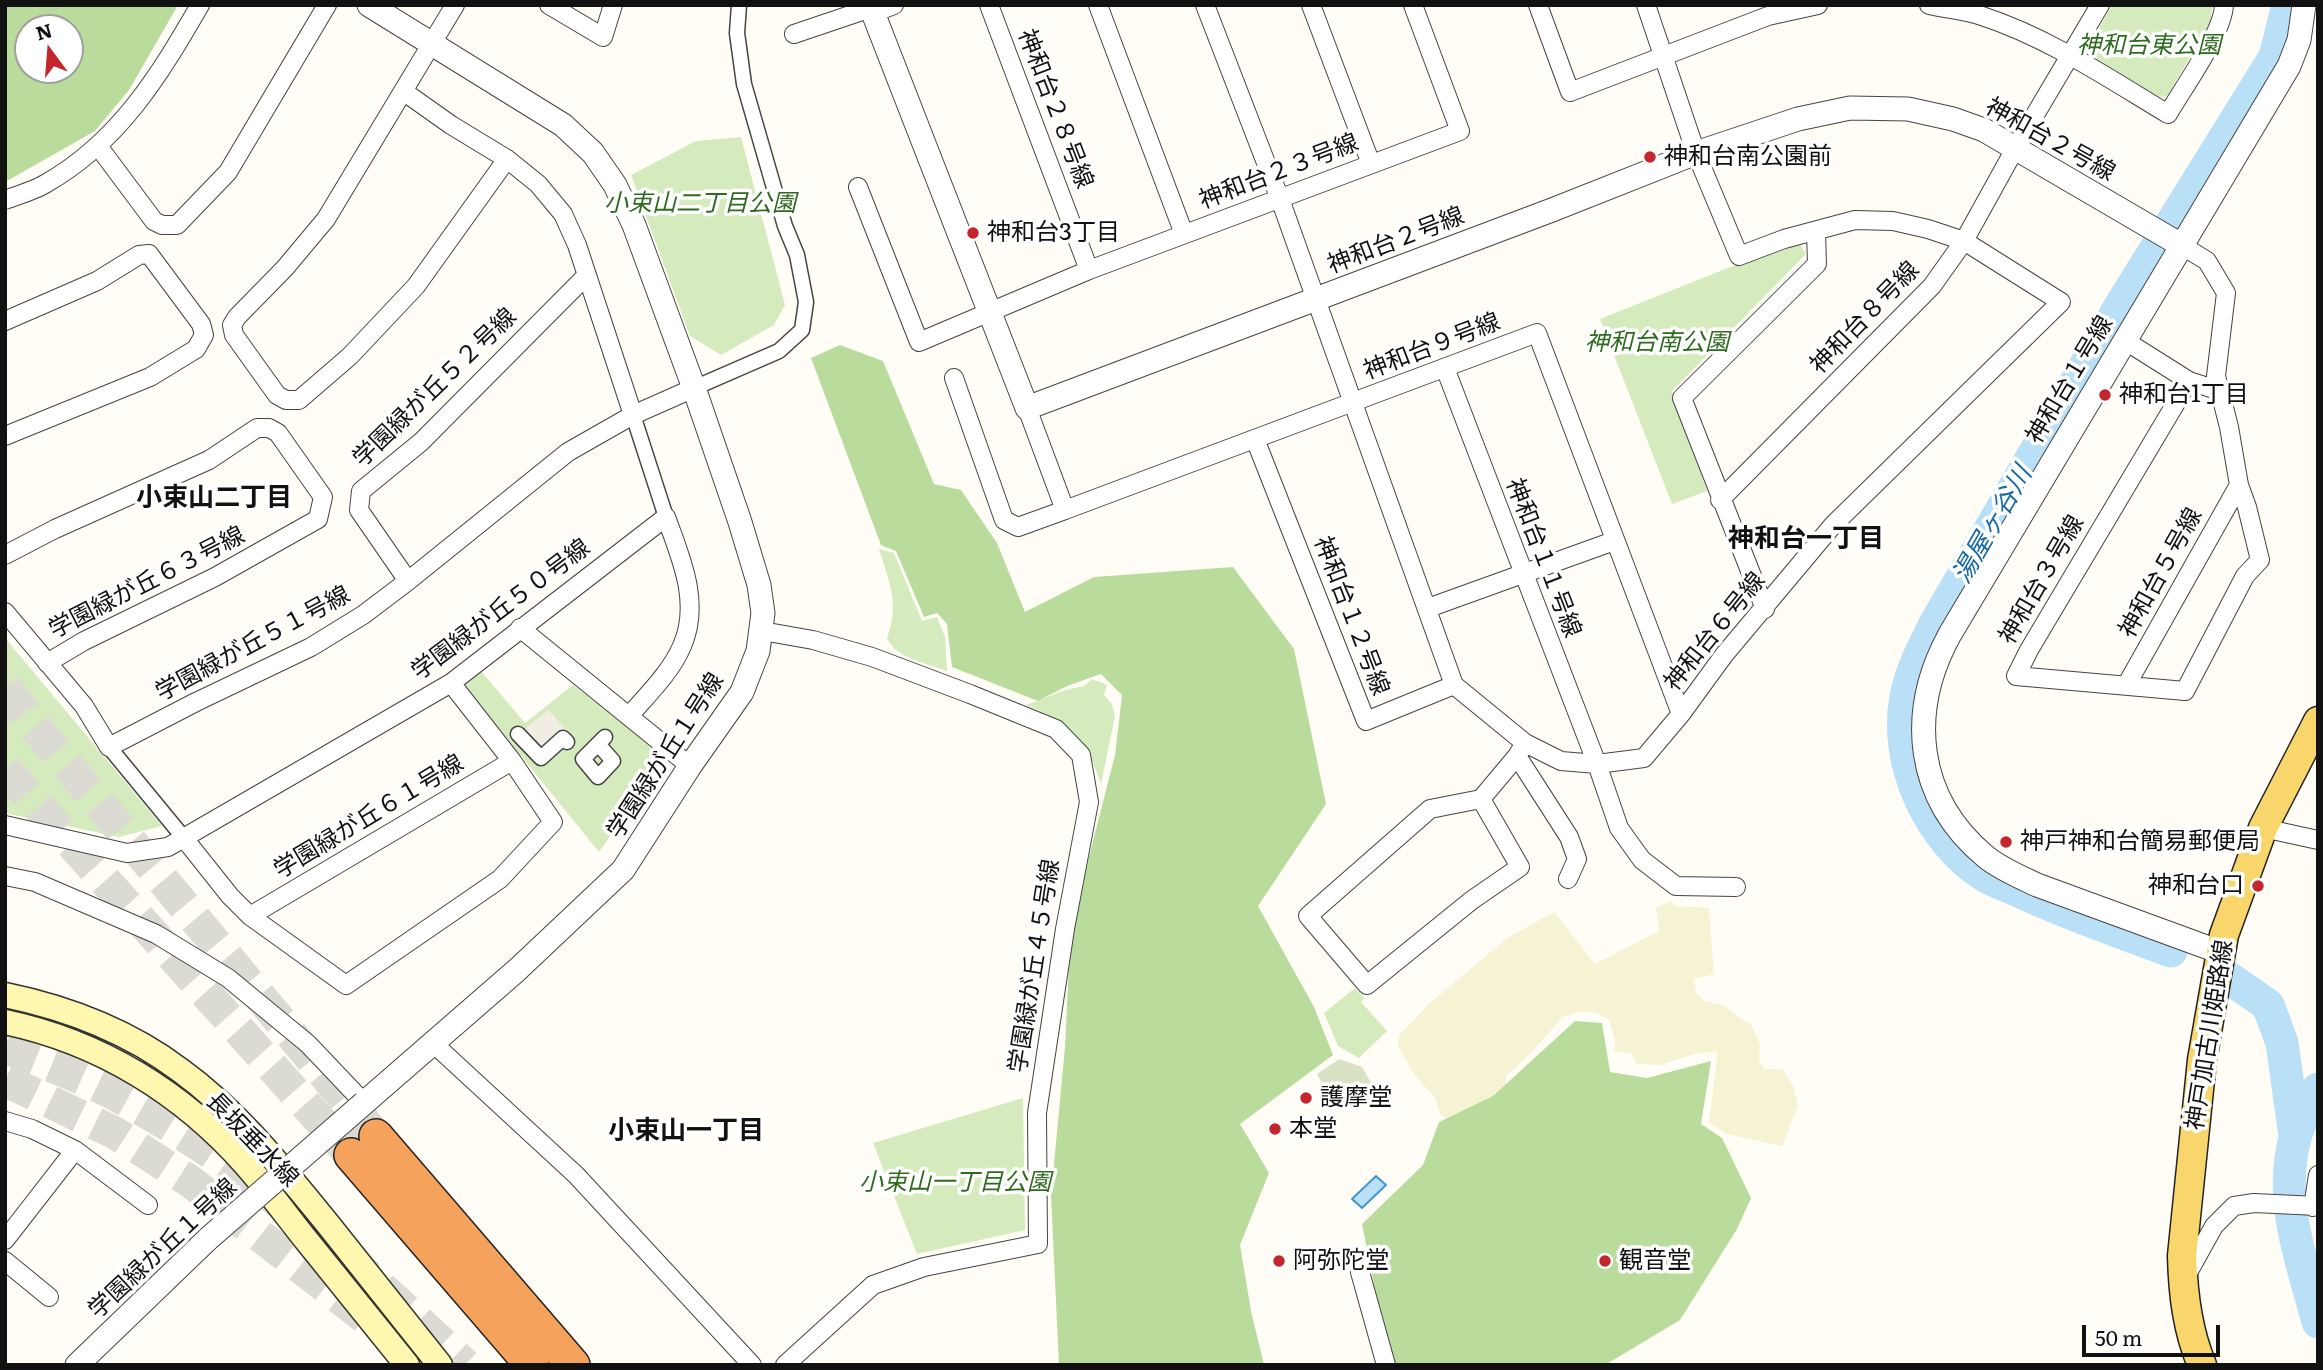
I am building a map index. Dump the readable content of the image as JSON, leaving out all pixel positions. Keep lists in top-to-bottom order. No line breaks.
{"streets":{"main road":["神戸加古川姫路線","長坂垂水線"],"street":["神和台２８号線","神和台２号線","神和台２３号線","神和台８号線","神和台９号線","神和台１号線","学園緑が丘５２号線","神和台１１号線","神和台５号線","神和台３号線","学園緑が丘６３号線","学園緑が丘５０号線","神和台１２号線","神和台６号線","学園緑が丘５１号線","学園緑が丘１号線","学園緑が丘６１号線","学園緑が丘４５号線"]},"crossings":[["神和台２８号線","神和台２３号線"],["神和台２号線","神和台８号線"],["神和台２号線","神和台１号線"],["神和台２号線","神和台３号線"],["神和台２号線","神和台６号線"],["神和台８号線","神和台６号線"],["神和台９号線","神和台１１号線"],["神和台９号線","神和台１２号線"],["神和台９号線","神和台６号線"],["神和台１号線","神和台３号線"],["神和台１号線","神戸加古川姫路線"],["学園緑が丘５２号線","学園緑が丘５１号線"],["神和台１１号線","神和台６号線"],["神和台５号線","神和台３号線"],["神和台１２号線","神和台６号線"],["学園緑が丘５１号線","学園緑が丘１号線"],["学園緑が丘１号線","学園緑が丘４５号線"]],"districts":["小束山二丁目","神和台一丁目","小束山一丁目"],"water":["湯屋ヶ谷川"],"parks":["神和台東公園","小束山二丁目公園","神和台南公園","小束山一丁目公園"],"places":["神和台南公園前","神和台3丁目","神和台1丁目","神戸神和台簡易郵便局","神和台口","護摩堂","本堂","阿弥陀堂","観音堂"],"scale_bar":"50 m","north":"top"}
